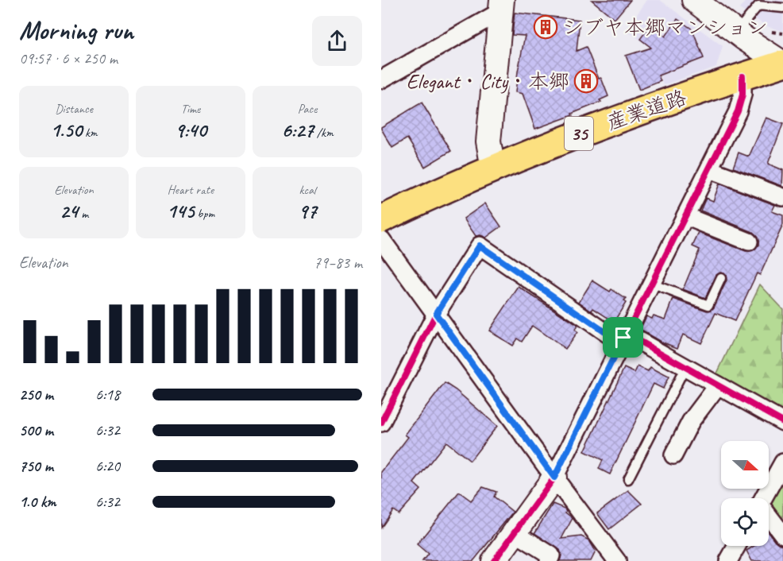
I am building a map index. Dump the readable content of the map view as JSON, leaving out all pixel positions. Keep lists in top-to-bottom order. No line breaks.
{"streets":{"main road":["産業道路","35"]},"places":{"building":["シブヤ本郷マンション","Elegant・City・本郷"]},"north":"right","page":{"heading":["Morning run","09:57 · 6 × 250 m"],"stats":[["Distance","1.50 km"],["Time","9:40"],["Pace","6:27 /km"],["Elevation","24 m"],["Heart rate","145 bpm"],["kcal","97"]],"chart":["Elevation","79–83 m"],"list":[{"name":"250 m","note":"6:18"},{"name":"500 m","note":"6:32"},{"name":"750 m","note":"6:20"},{"name":"1.0 km","note":"6:32"}]}}
